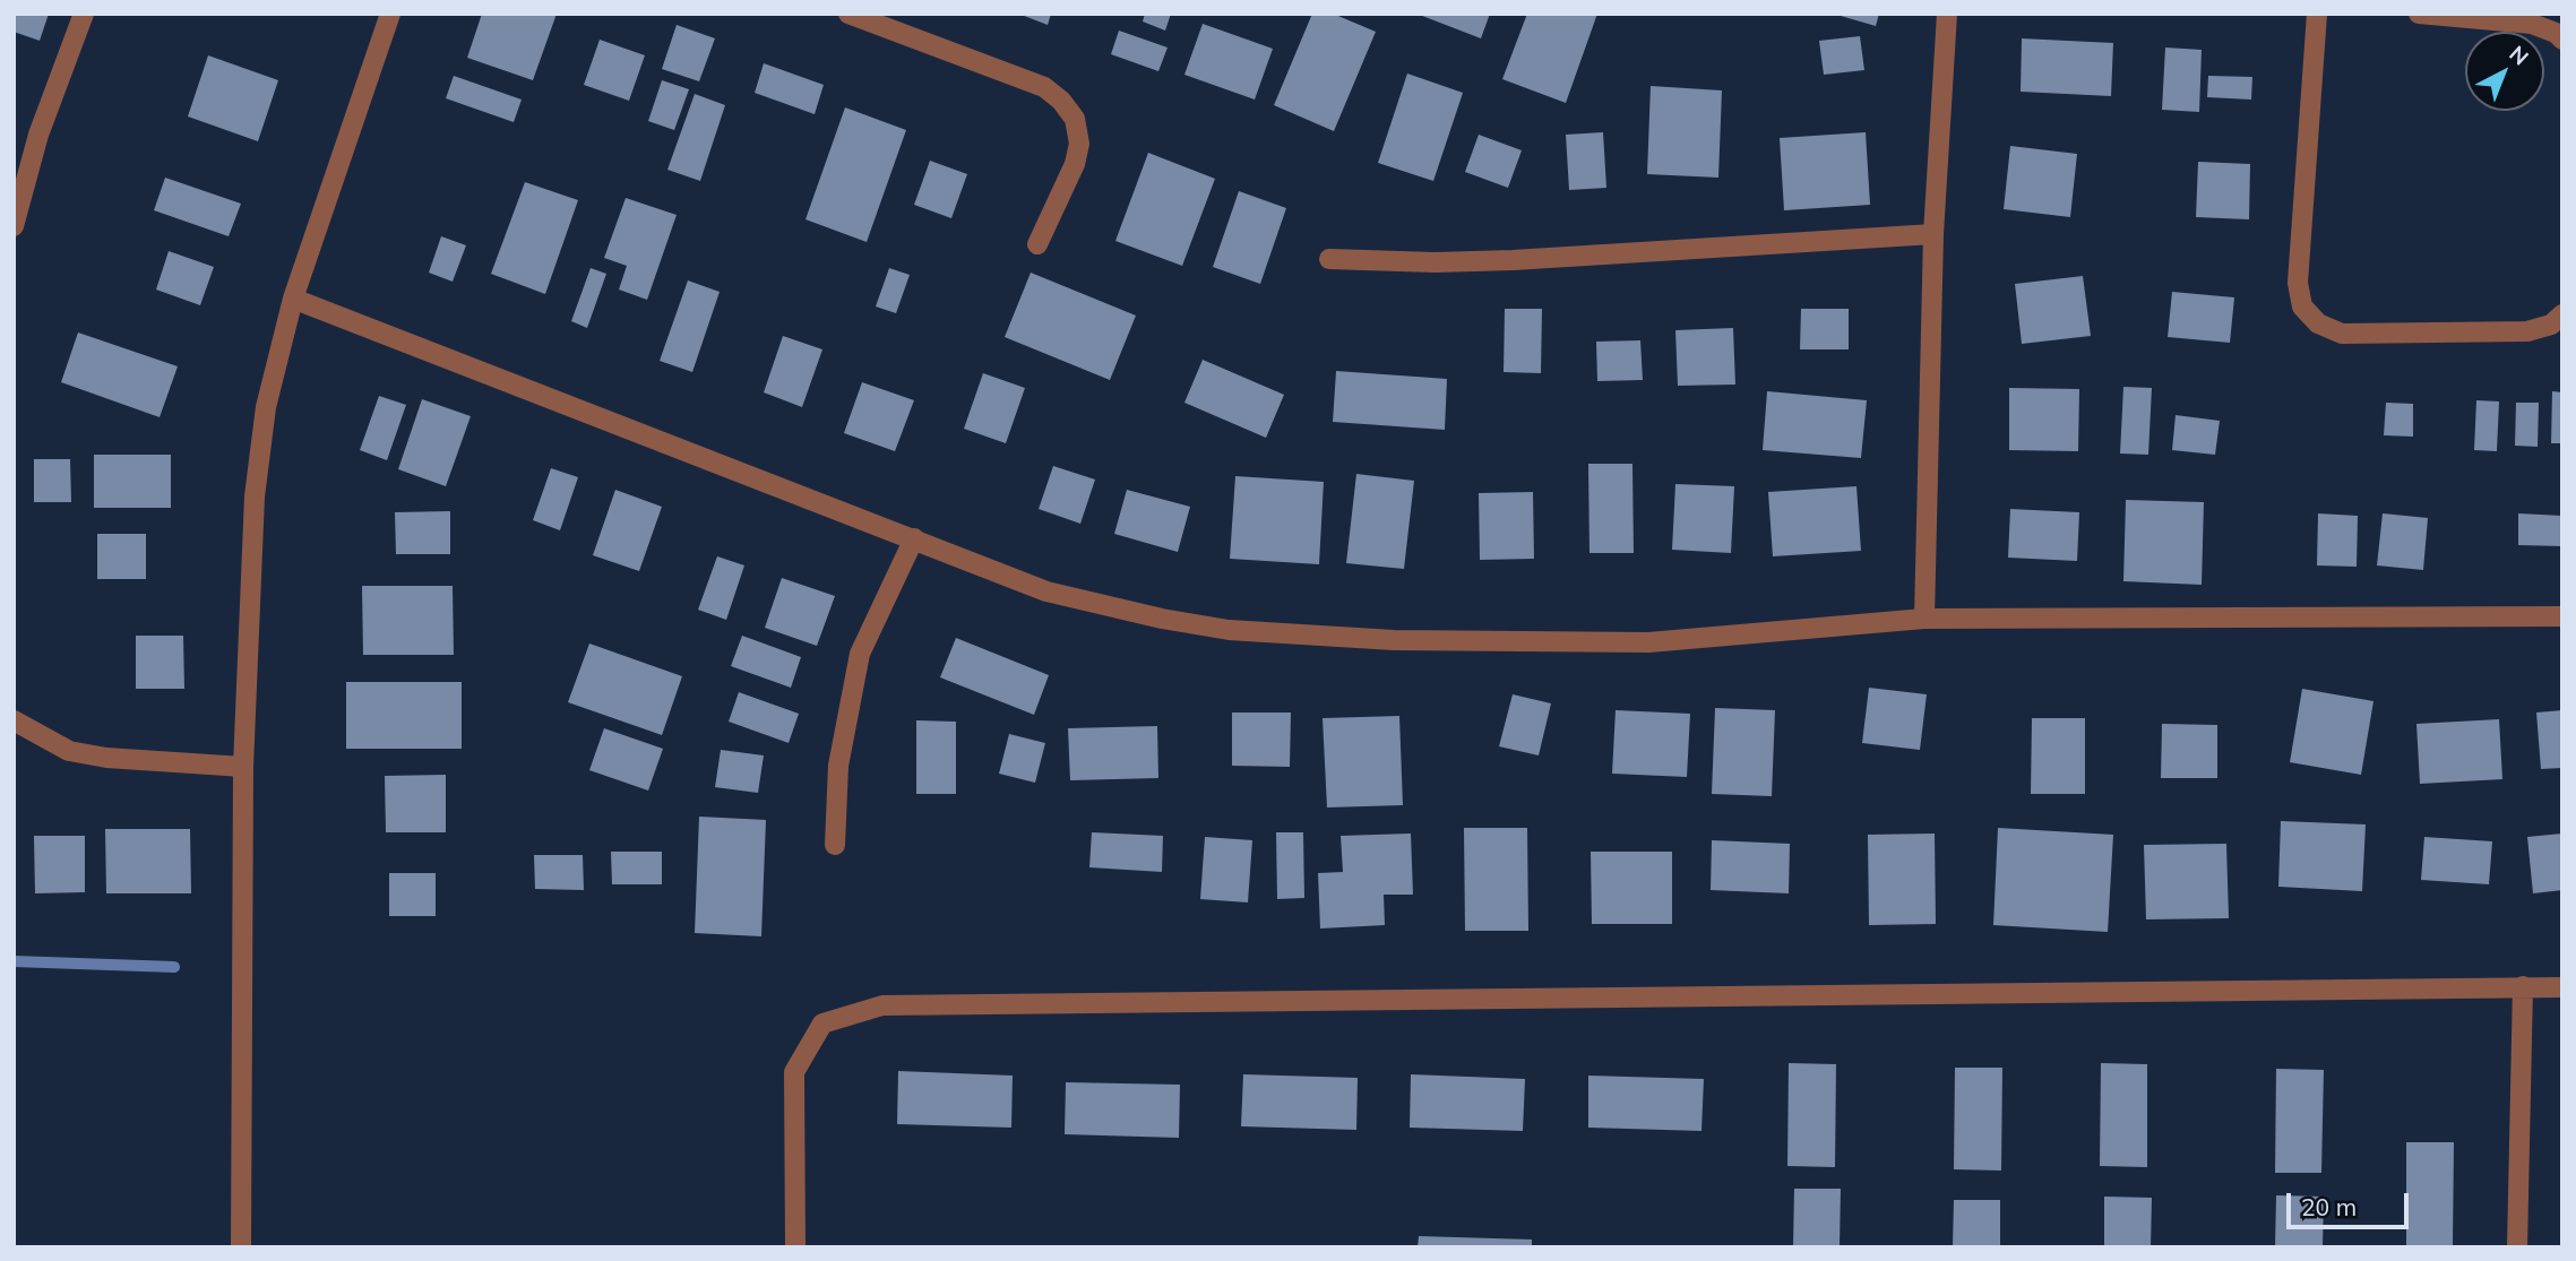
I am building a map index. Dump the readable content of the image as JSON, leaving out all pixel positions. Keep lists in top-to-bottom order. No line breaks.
{"scale_bar":"20 m","north":"top right"}
